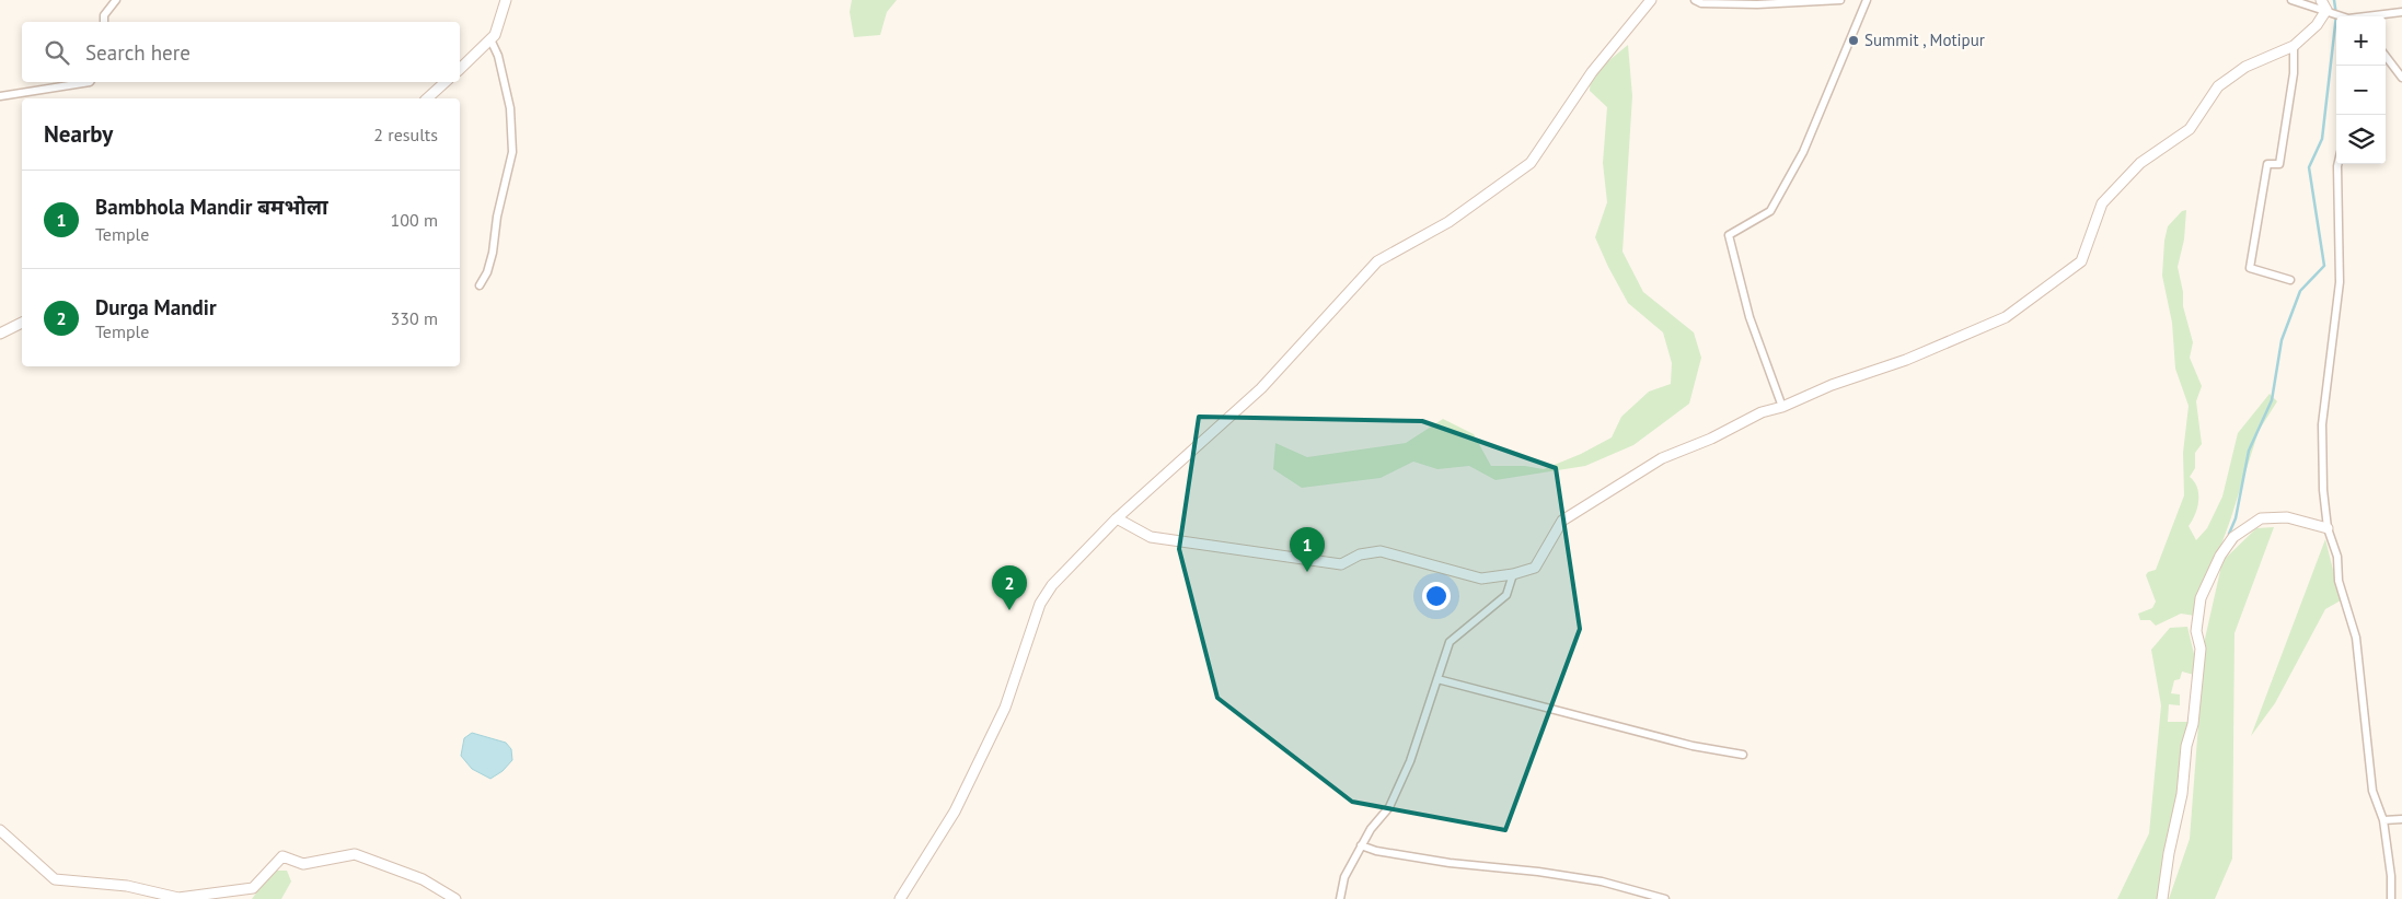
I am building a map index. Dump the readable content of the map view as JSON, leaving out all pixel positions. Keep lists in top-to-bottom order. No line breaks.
{"places":["Summit , Motipur"],"page":{"map_buttons":["+","−"],"search":"Search here","heading":["Nearby","2 results"],"list":[{"mark":"1","name":"Bambhola Mandir बमभोला","note":"Temple","value":"100 m"},{"mark":"2","name":"Durga Mandir","note":"Temple","value":"330 m"}],"pins":["1","2"]}}
